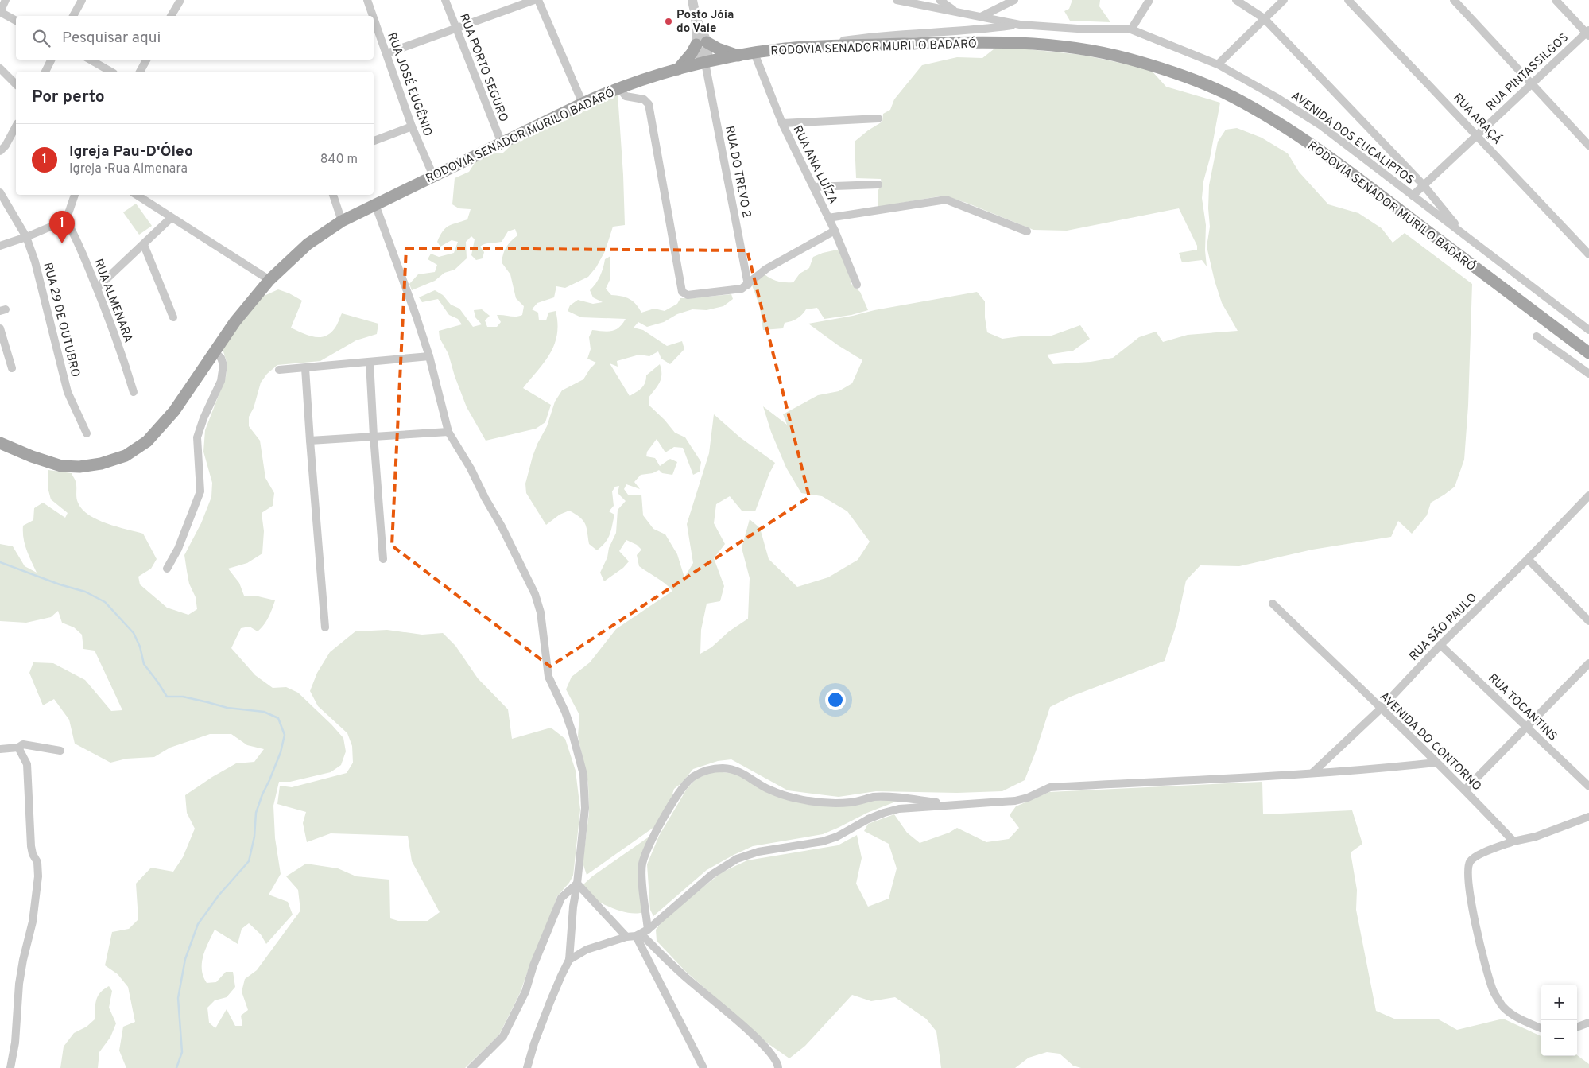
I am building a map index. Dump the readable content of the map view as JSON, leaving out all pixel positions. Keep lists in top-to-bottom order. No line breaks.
{"streets":{"main road":["RODOVIA SENADOR MURILO BADARÓ"],"street":["RUA PORTO SEGURO","RUA PINTASSILGOS","RUA JOSÉ EUGÊNIO","RUA ARAÇÁ","AVENIDA DOS EUCALIPTOS","RUA ANA LUÍZA","RUA DO TREVO 2","RUA ALMENARA","RUA 29 DE OUTUBRO","RUA SÃO PAULO","RUA TOCANTINS","AVENIDA DO CONTORNO"]},"crossings":[["RODOVIA SENADOR MURILO BADARÓ","RUA PORTO SEGURO"],["RODOVIA SENADOR MURILO BADARÓ","RUA JOSÉ EUGÊNIO"],["RODOVIA SENADOR MURILO BADARÓ","RUA ANA LUÍZA"],["RODOVIA SENADOR MURILO BADARÓ","RUA DO TREVO 2"],["RUA PINTASSILGOS","RUA ARAÇÁ"],["RUA PINTASSILGOS","AVENIDA DOS EUCALIPTOS"],["RUA SÃO PAULO","RUA TOCANTINS"],["RUA SÃO PAULO","AVENIDA DO CONTORNO"]],"places":["Posto Jóia do Vale"],"page":{"search":"Pesquisar aqui","heading":"Por perto","list":[{"mark":"1","name":"Igreja Pau-D'Óleo","note":"Igreja · Rua Almenara","value":"840 m"}],"pins":"1","map_buttons":["+","−"]}}
